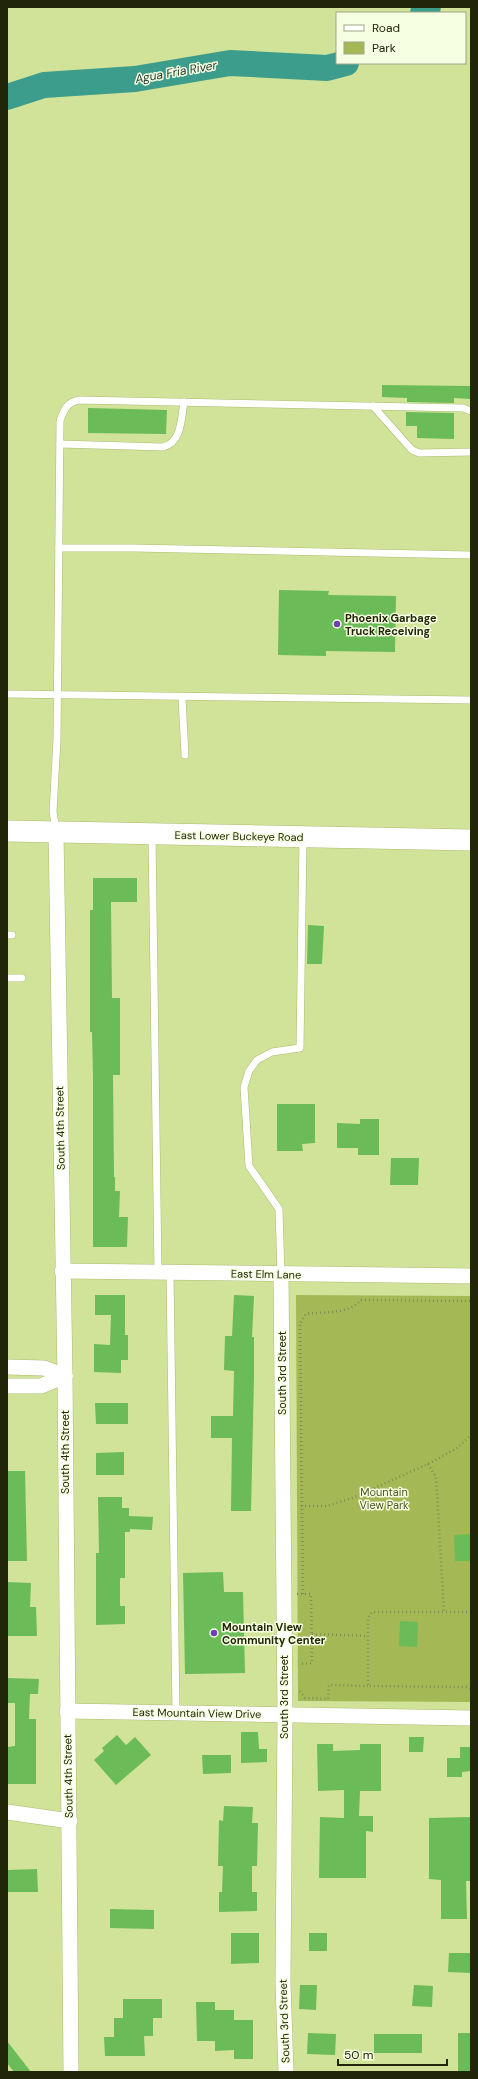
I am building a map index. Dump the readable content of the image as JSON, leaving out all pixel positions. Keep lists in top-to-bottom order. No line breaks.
{"streets":{"main road":["East Lower Buckeye Road"],"street":["South 4th Street","East Elm Lane","South 3rd Street","East Mountain View Drive"]},"crossings":[["East Lower Buckeye Road","South 4th Street"],["South 4th Street","East Elm Lane"],["South 4th Street","East Mountain View Drive"],["East Elm Lane","South 3rd Street"],["South 3rd Street","East Mountain View Drive"]],"water":["Agua Fria River"],"parks":["Mountain View Park"],"places":["Phoenix Garbage Truck Receiving","Mountain View Community Center"],"legend":["Road","Park"],"scale_bar":"50 m"}
